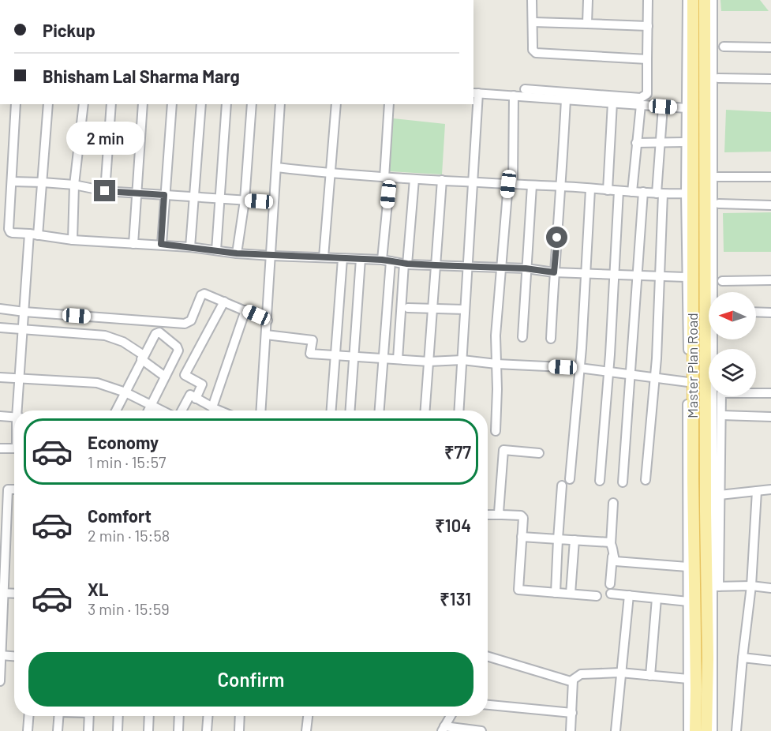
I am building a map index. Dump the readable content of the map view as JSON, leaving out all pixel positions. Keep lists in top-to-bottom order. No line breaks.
{"streets":{"main road":["Master Plan Road"]},"north":"left","page":{"banner":["Pickup","Bhisham Lal Sharma Marg"],"bubble":"2 min","list":[{"name":"Economy","note":"1 min · 15:57","value":"₹77"},{"name":"Comfort","note":"2 min · 15:58","value":"₹104"},{"name":"XL","note":"3 min · 15:59","value":"₹131"}],"buttons":"Confirm"}}
